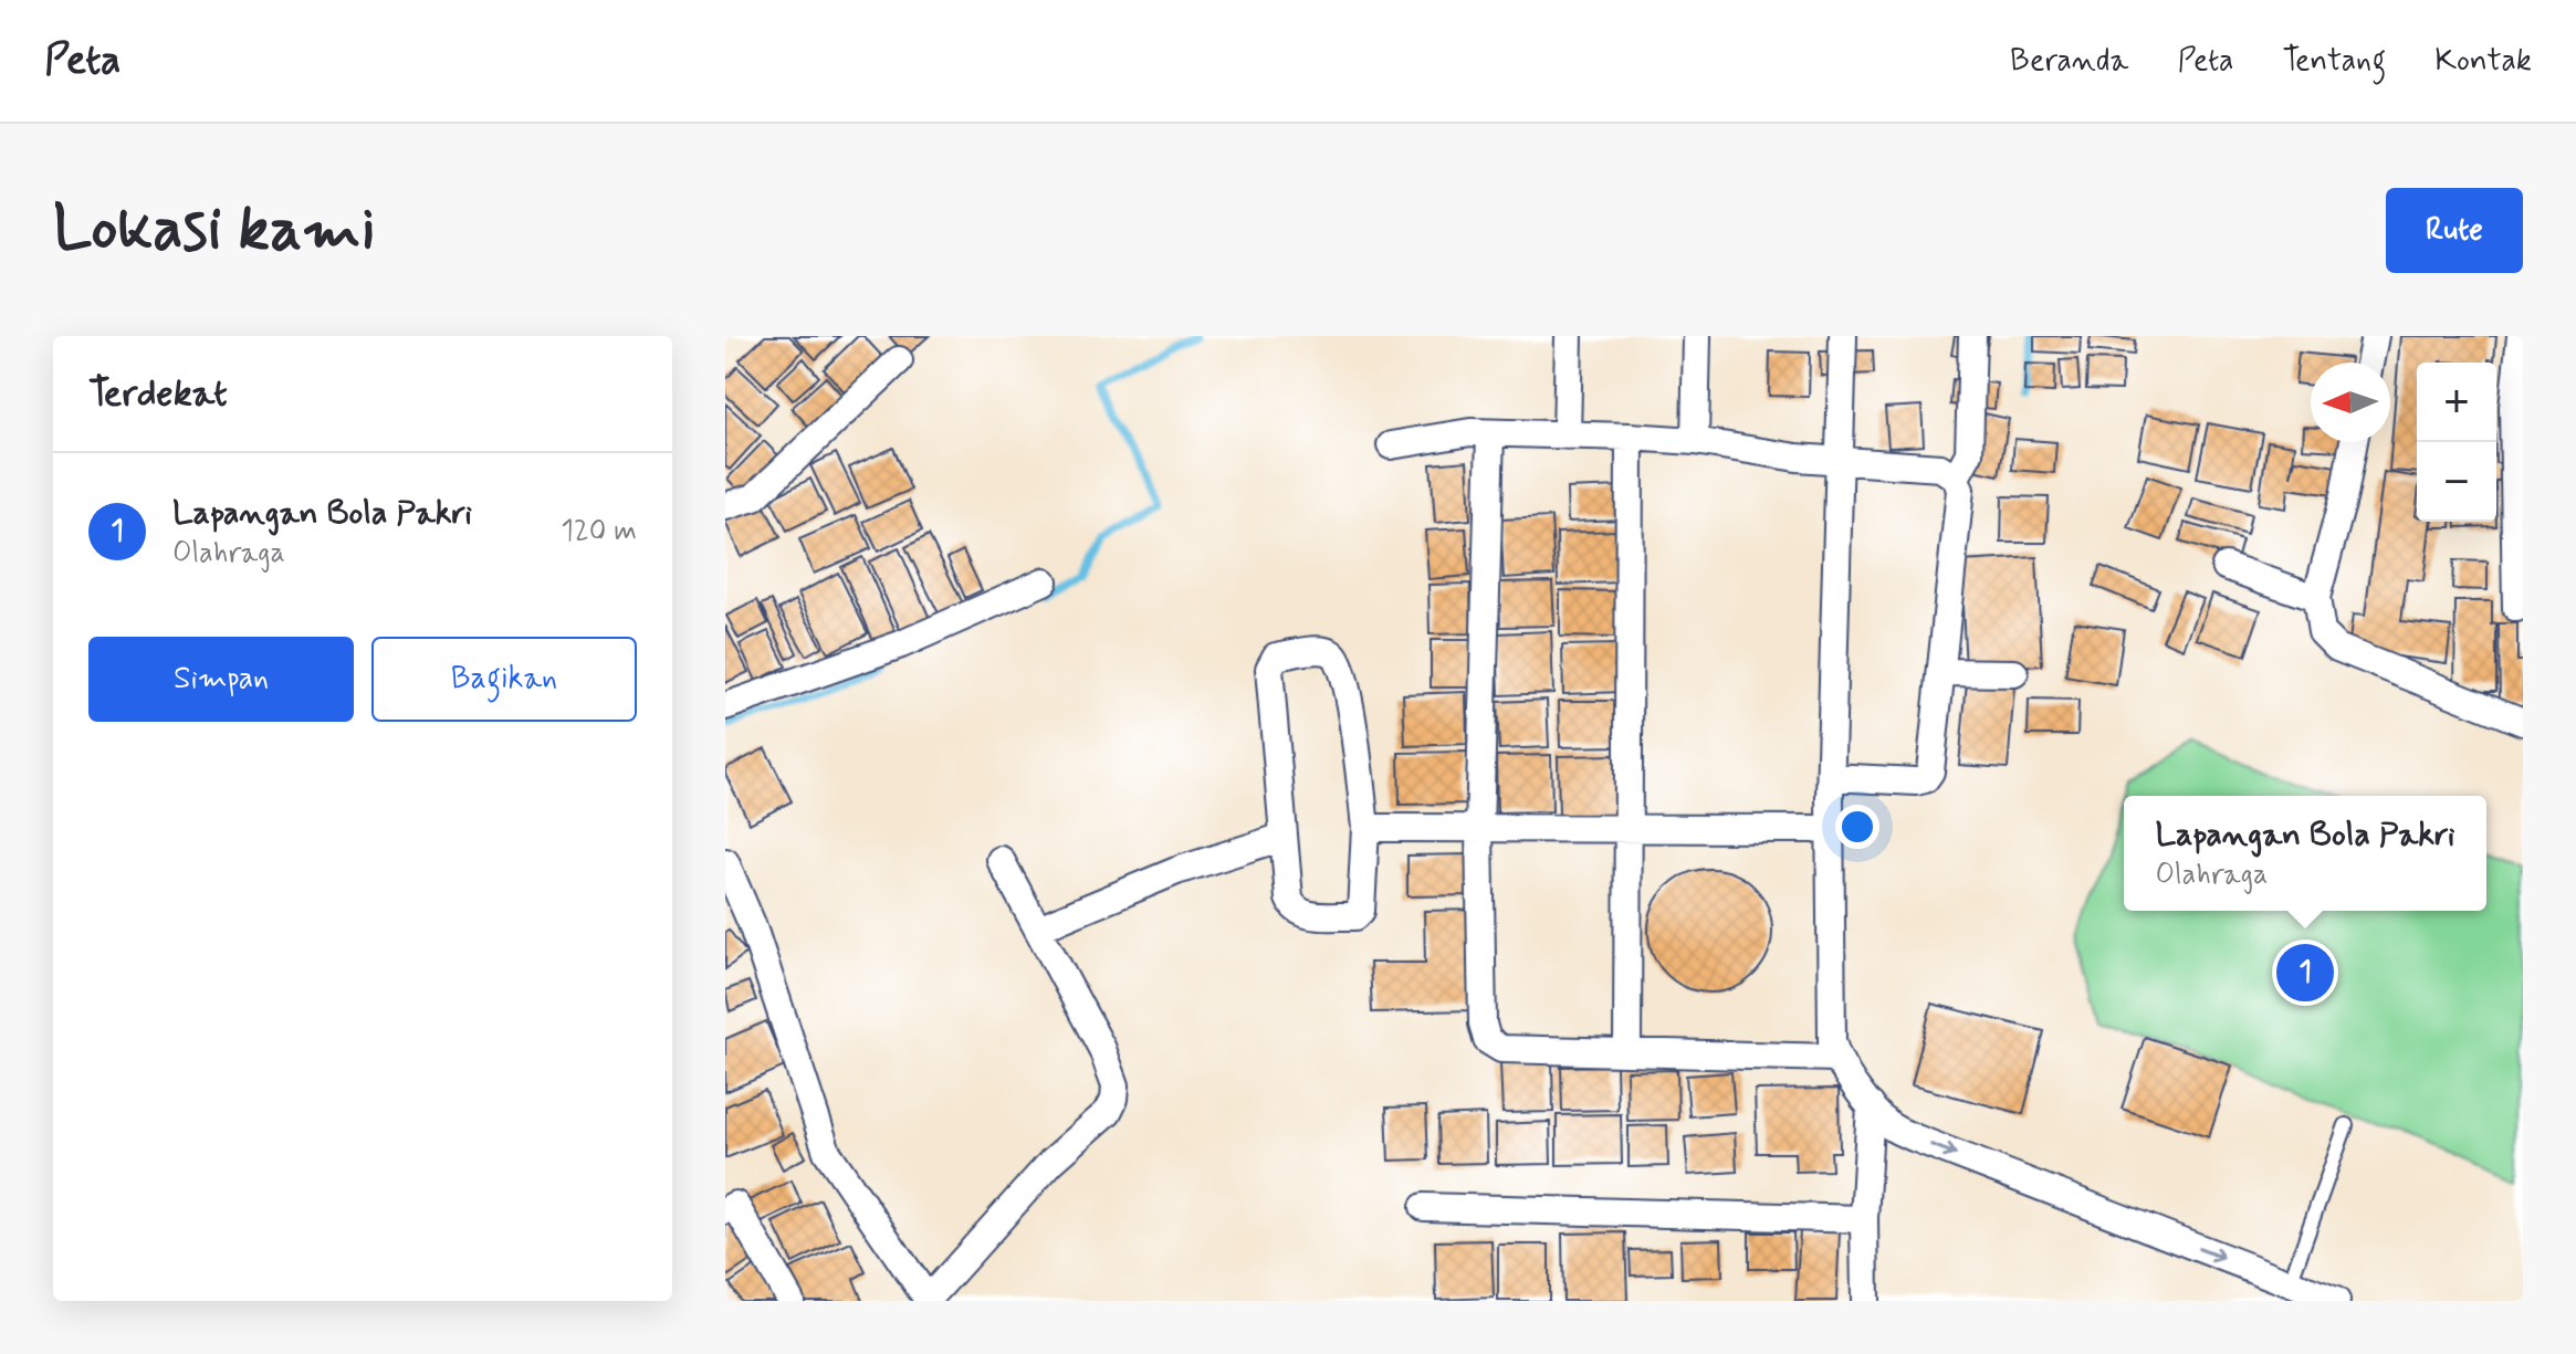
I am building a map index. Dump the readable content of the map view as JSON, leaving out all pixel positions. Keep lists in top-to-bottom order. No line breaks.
{"north":"left","page":{"header":"Peta","nav":["Beranda","Peta","Tentang","Kontak"],"buttons":["Rute",["Simpan","Bagikan"]],"title":"Lokasi kami","heading":"Terdekat","map_buttons":["+","−"],"list":[{"mark":"1","name":"Lapangan Bola Pakri","note":"Olahraga","value":"120 m"}],"popup":["Lapangan Bola Pakri","Olahraga"],"pins":"1"}}
